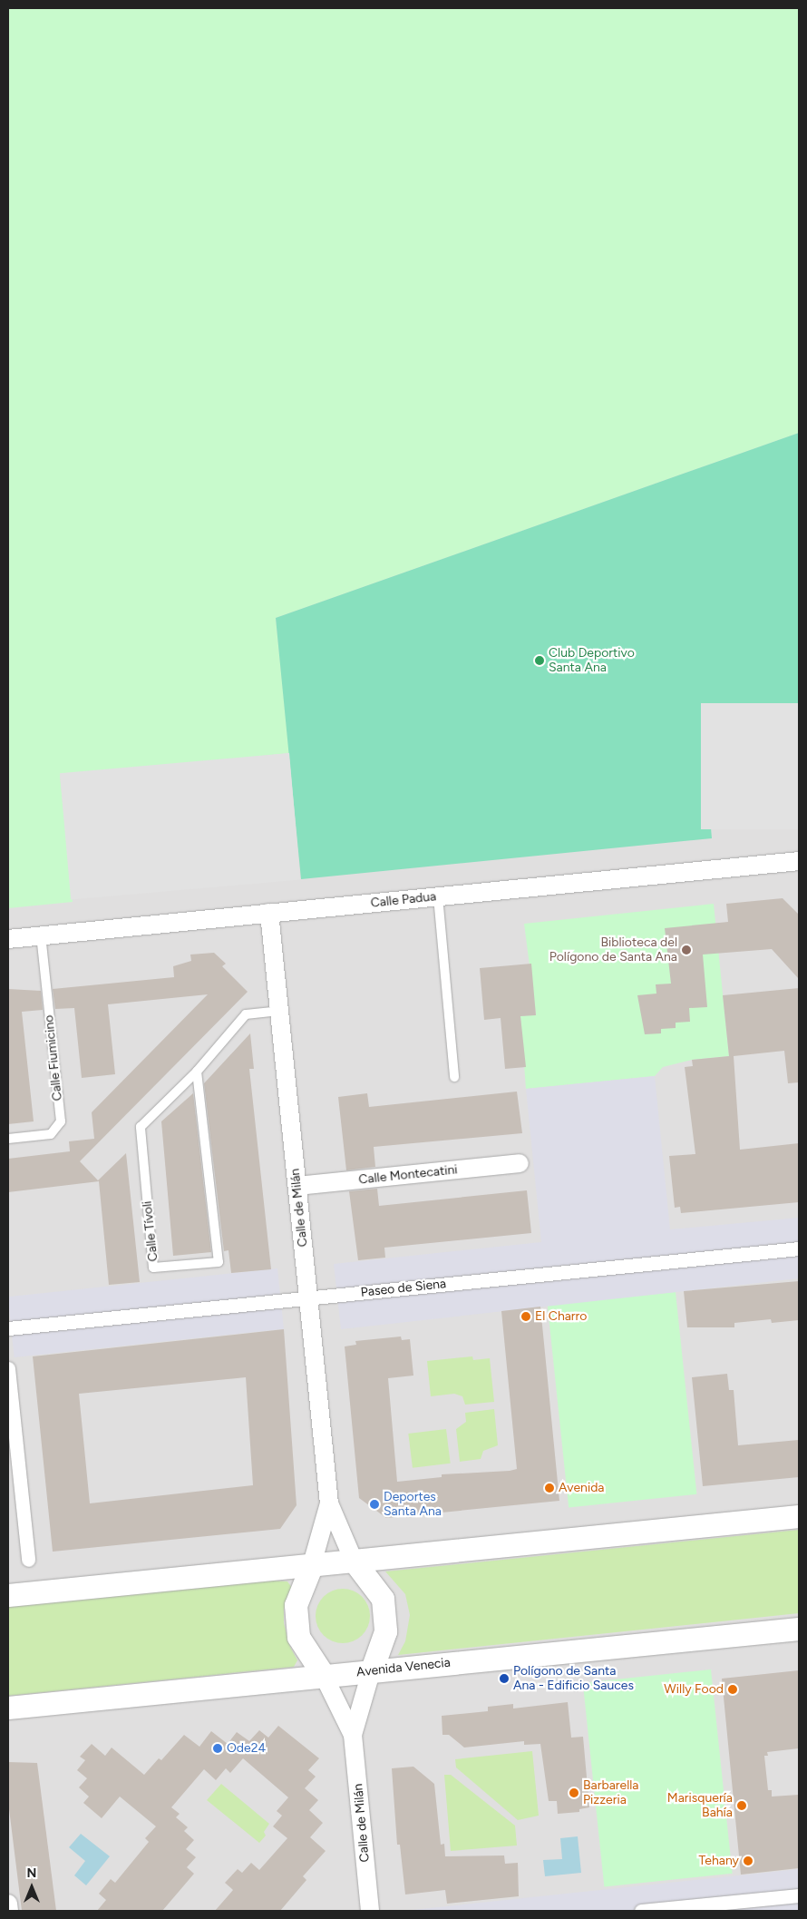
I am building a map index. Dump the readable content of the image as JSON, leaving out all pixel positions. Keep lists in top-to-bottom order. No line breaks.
{"streets":{"street":["Calle Padua","Calle Montecatini","Calle de Milán","Paseo de Siena","Avenida Venecia"],"lane":["Calle Fiumicino","Calle Tívoli"]},"crossings":[["Calle Padua","Calle Fiumicino"],["Calle Padua","Calle de Milán"],["Calle Montecatini","Calle de Milán"],["Calle de Milán","Calle Tívoli"],["Calle de Milán","Paseo de Siena"],["Calle de Milán","Avenida Venecia"]],"places":["Club Deportivo Santa Ana","Biblioteca del Polígono de Santa Ana","El Charro","Avenida","Deportes Santa Ana","Polígono de Santa Ana - Edificio Sauces","Willy Food","Ode24","Barbarella Pizzeria","Marisquería Bahía","Tehany"],"north":"top"}
